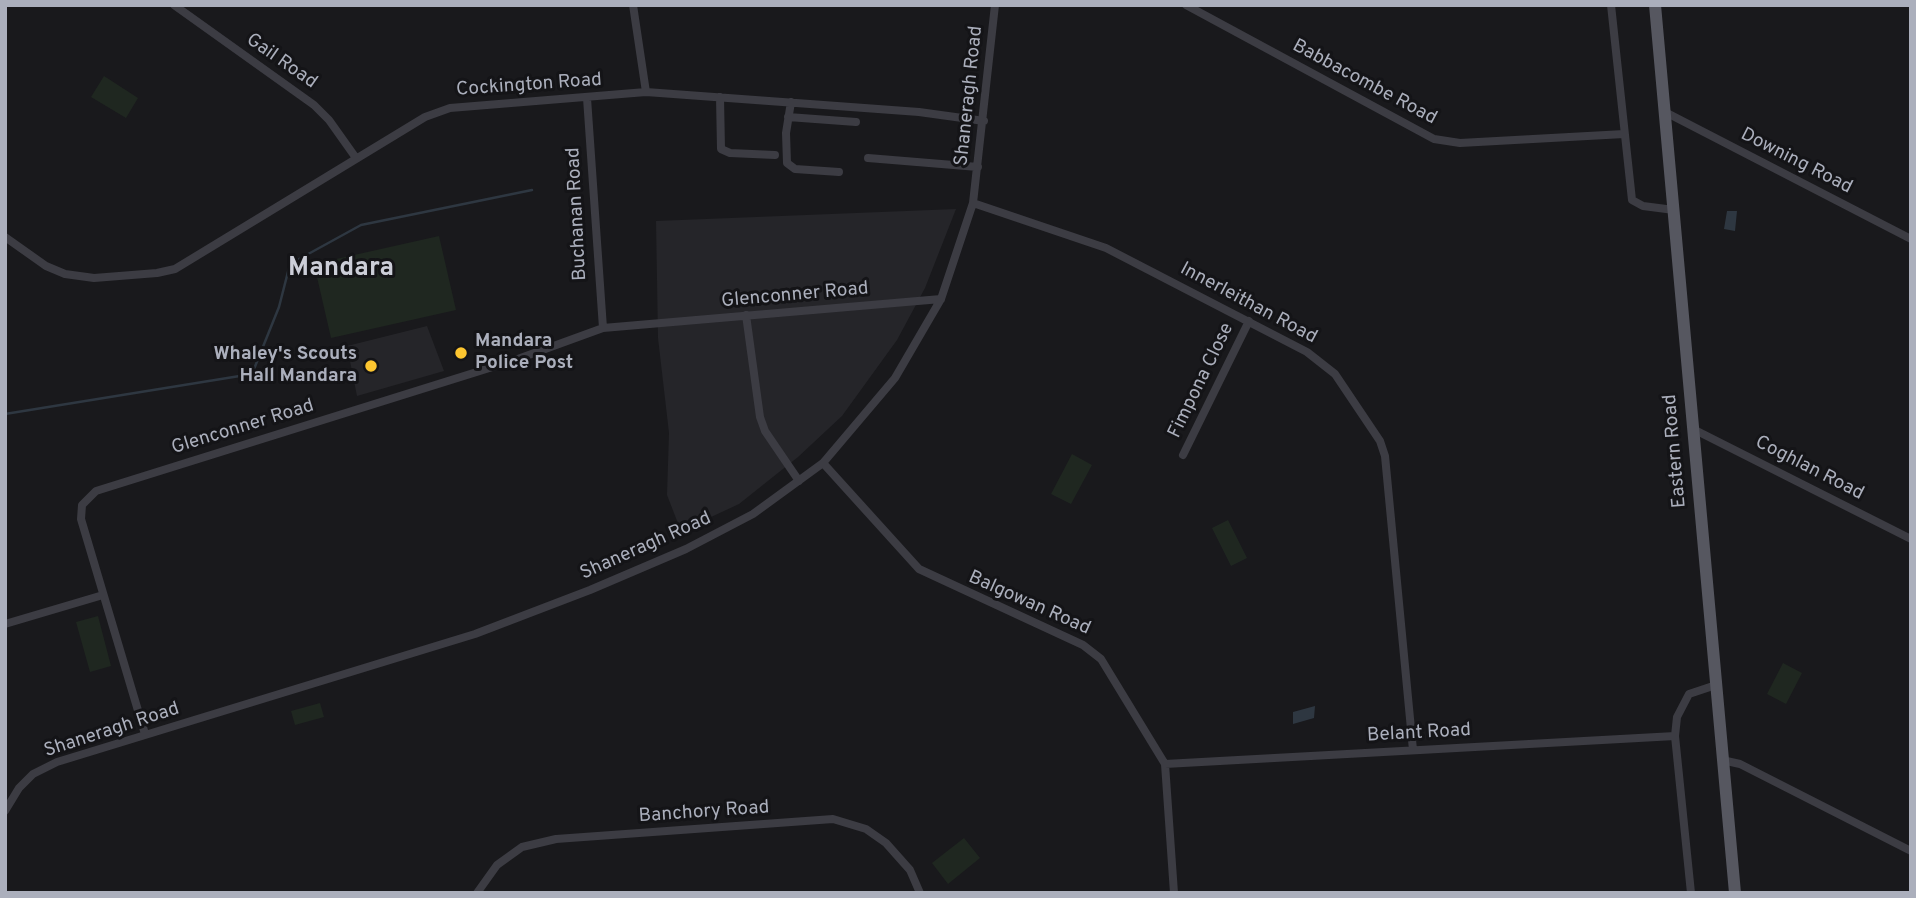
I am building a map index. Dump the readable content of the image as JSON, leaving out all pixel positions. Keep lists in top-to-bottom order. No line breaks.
{"streets":{"main road":["Eastern Road"],"street":["Gail Road","Babbacombe Road","Cockington Road","Shaneragh Road","Downing Road","Buchanan Road","Glenconner Road","Innerleithan Road","Fimpona Close","Coghlan Road","Balgowan Road","Belant Road","Banchory Road"]},"crossings":[["Gail Road","Cockington Road"],["Cockington Road","Shaneragh Road"],["Cockington Road","Buchanan Road"],["Shaneragh Road","Glenconner Road"],["Shaneragh Road","Innerleithan Road"],["Shaneragh Road","Balgowan Road"],["Downing Road","Eastern Road"],["Buchanan Road","Glenconner Road"],["Innerleithan Road","Fimpona Close"],["Innerleithan Road","Belant Road"],["Eastern Road","Coghlan Road"],["Balgowan Road","Belant Road"]],"districts":["Mandara"],"places":["Mandara Police Post","Whaley's Scouts Hall Mandara"]}
